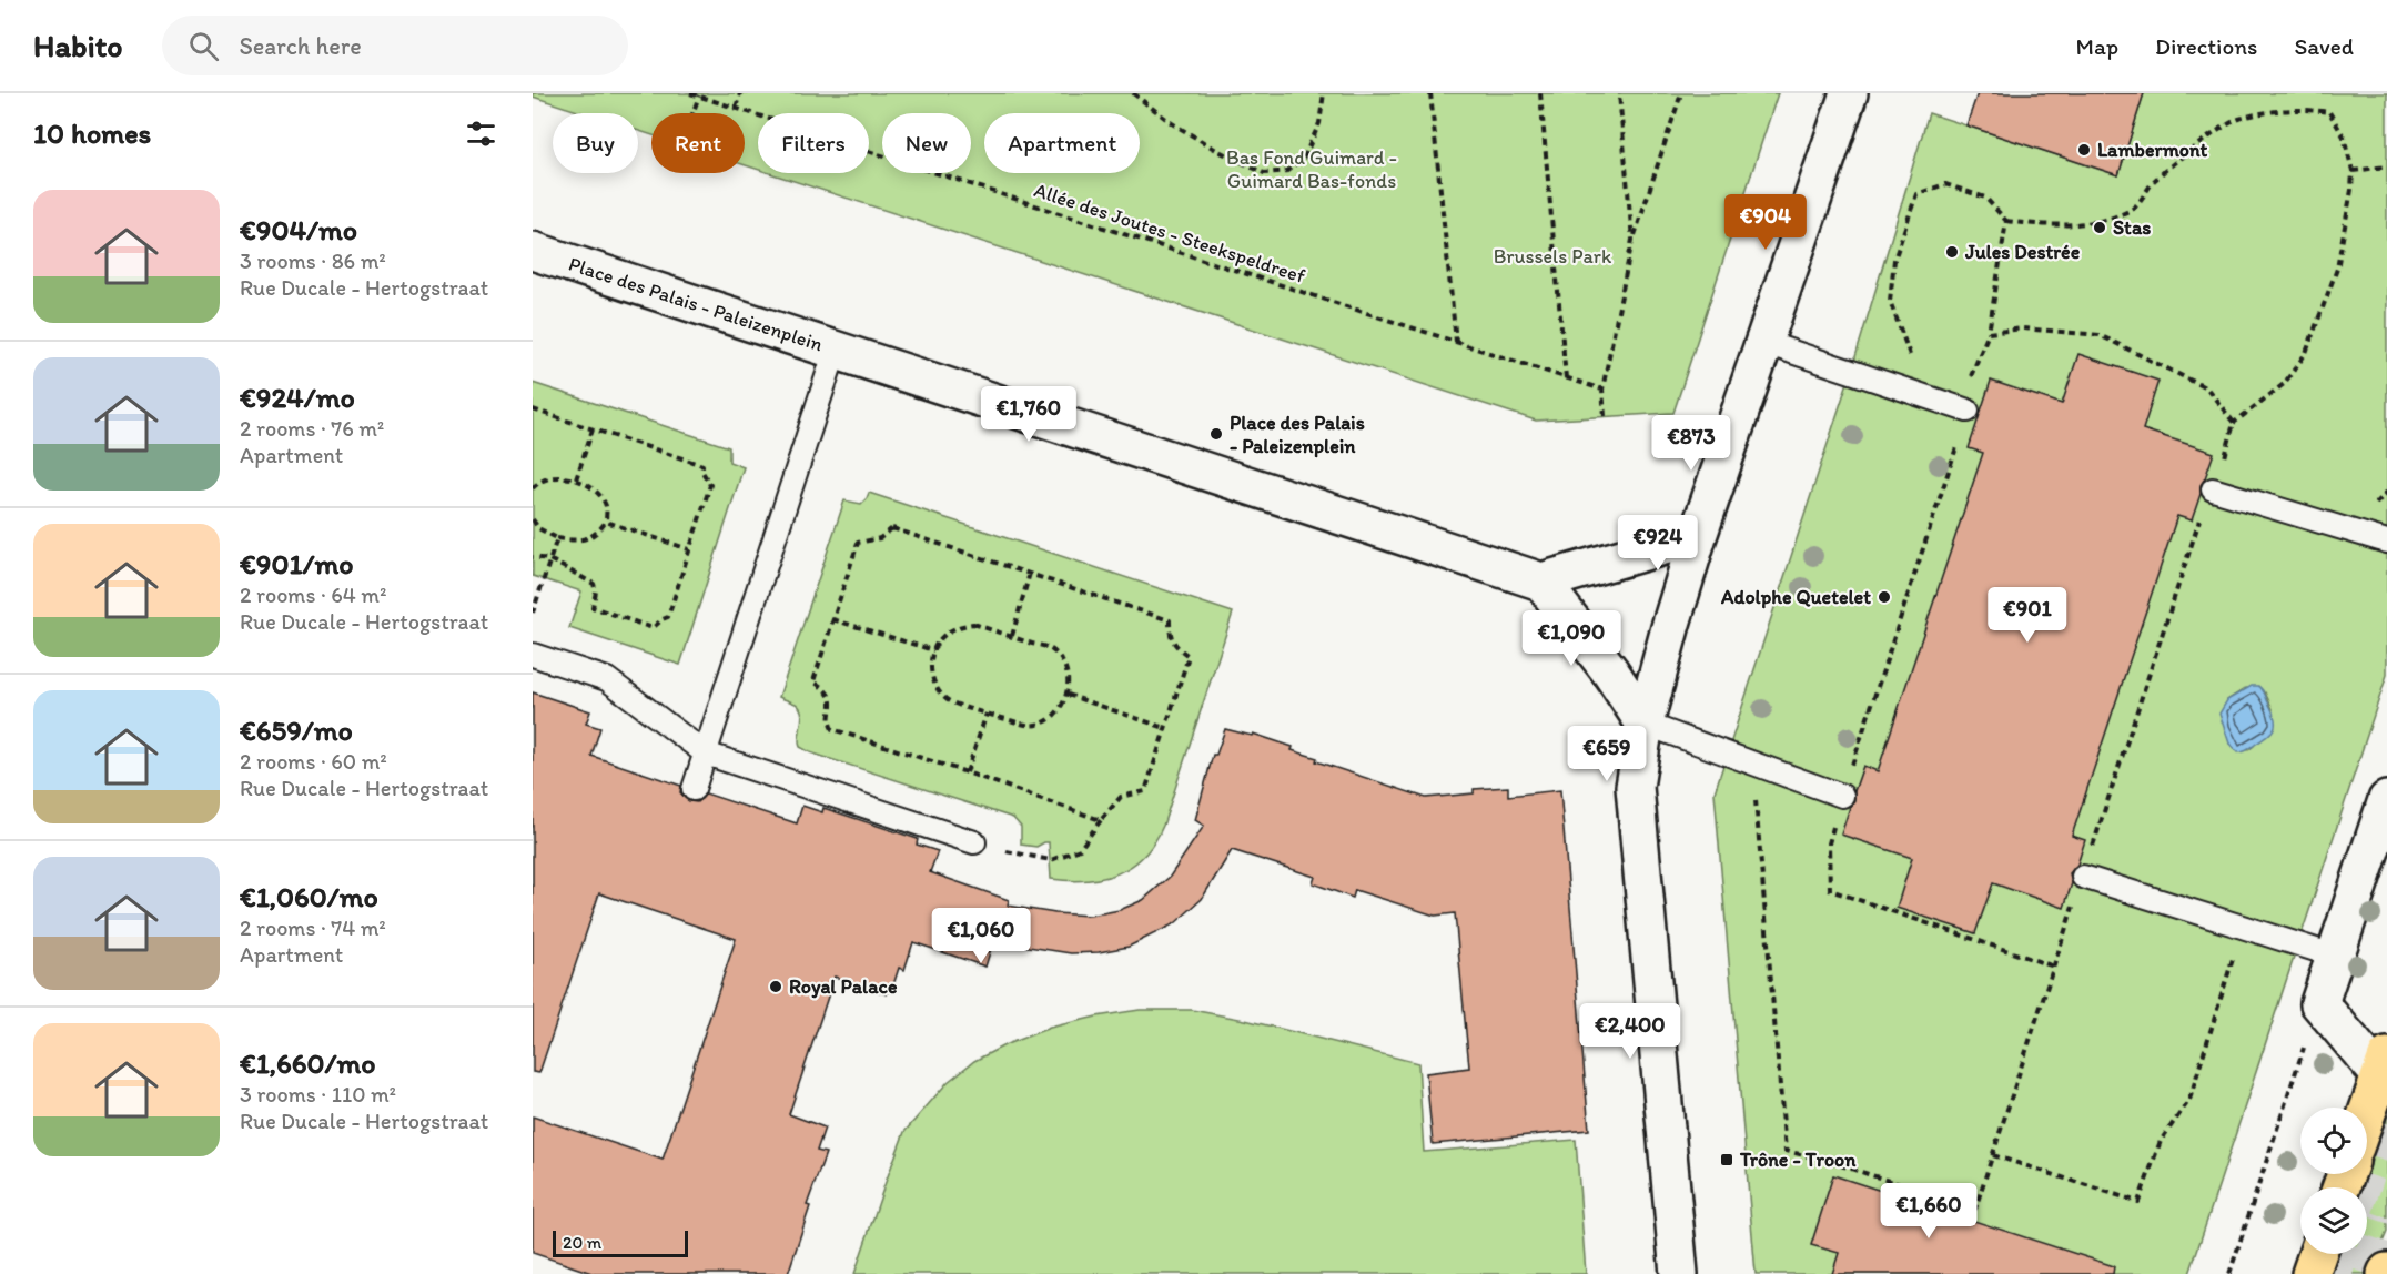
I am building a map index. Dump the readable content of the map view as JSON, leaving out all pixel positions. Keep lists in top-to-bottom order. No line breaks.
{"streets":{"main road":["Place des Palais - Paleizenplein"],"path":["Allée des Joutes - Steekspeldreef"]},"parks":["Bas Fond Guimard - Guimard Bas-fonds","Brussels Park"],"places":{"other":["Lambermont","Stas","Jules Destrée","Place des Palais - Paleizenplein","Adolphe Quetelet","Royal Palace"],"transit":["Trône - Troon"]},"scale_bar":"20 m","page":{"header":"Habito","search":"Search here","nav":["Map","Directions","Saved"],"heading":"10 homes","chip":["Buy","Rent","Filters","New","Apartment"],"list":[{"name":"€904/mo","note":"3 rooms · 86 m² · Rue Ducale - Hertogstraat"},{"name":"€924/mo","note":"2 rooms · 76 m² · Apartment"},{"name":"€901/mo","note":"2 rooms · 64 m² · Rue Ducale - Hertogstraat"},{"name":"€659/mo","note":"2 rooms · 60 m² · Rue Ducale - Hertogstraat"},{"name":"€1,060/mo","note":"2 rooms · 74 m² · Apartment"},{"name":"€1,660/mo","note":"3 rooms · 110 m² · Rue Ducale - Hertogstraat"}],"price":["€904","€1,760","€873","€924","€901","€1,090","€659","€1,060","€2,400","€1,660"],"scale":"20 m"}}
